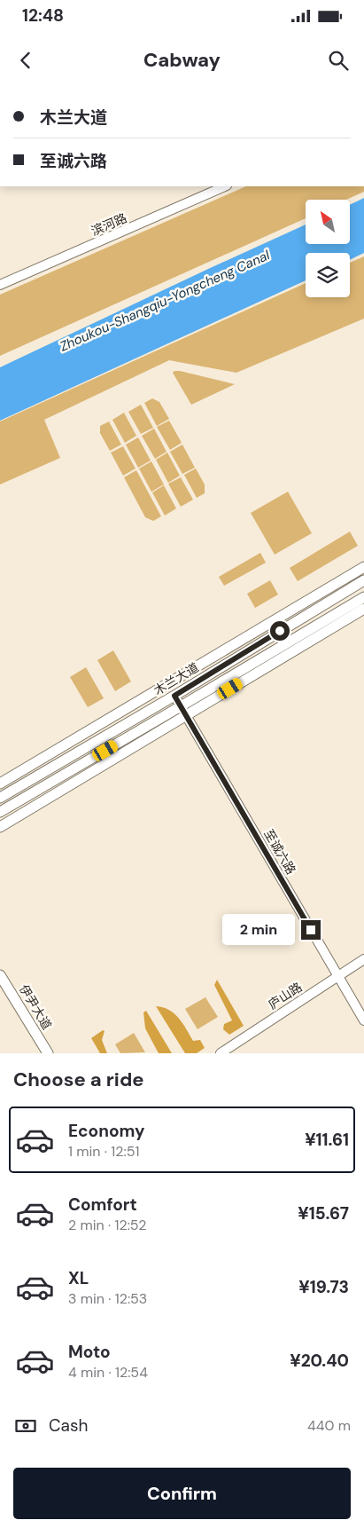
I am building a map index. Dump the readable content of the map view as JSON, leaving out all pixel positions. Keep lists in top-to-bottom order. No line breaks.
{"streets":{"main road":["木兰大道","伊尹大道"],"street":["滨河路","至诚六路","庐山路"]},"crossings":[["木兰大道","至诚六路"],["至诚六路","庐山路"]],"water":["Zhoukou-Shangqiu-Yongcheng Canal"],"north":"top left","page":{"status":"12:48","header":"Cabway","banner":["木兰大道","至诚六路"],"bubble":"2 min","heading":"Choose a ride","list":[{"name":"Economy","note":"1 min · 12:51","value":"¥11.61"},{"name":"Comfort","note":"2 min · 12:52","value":"¥15.67"},{"name":"XL","note":"3 min · 12:53","value":"¥19.73"},{"name":"Moto","note":"4 min · 12:54","value":"¥20.40"}],"pay":["Cash","440 m"],"buttons":"Confirm"}}
